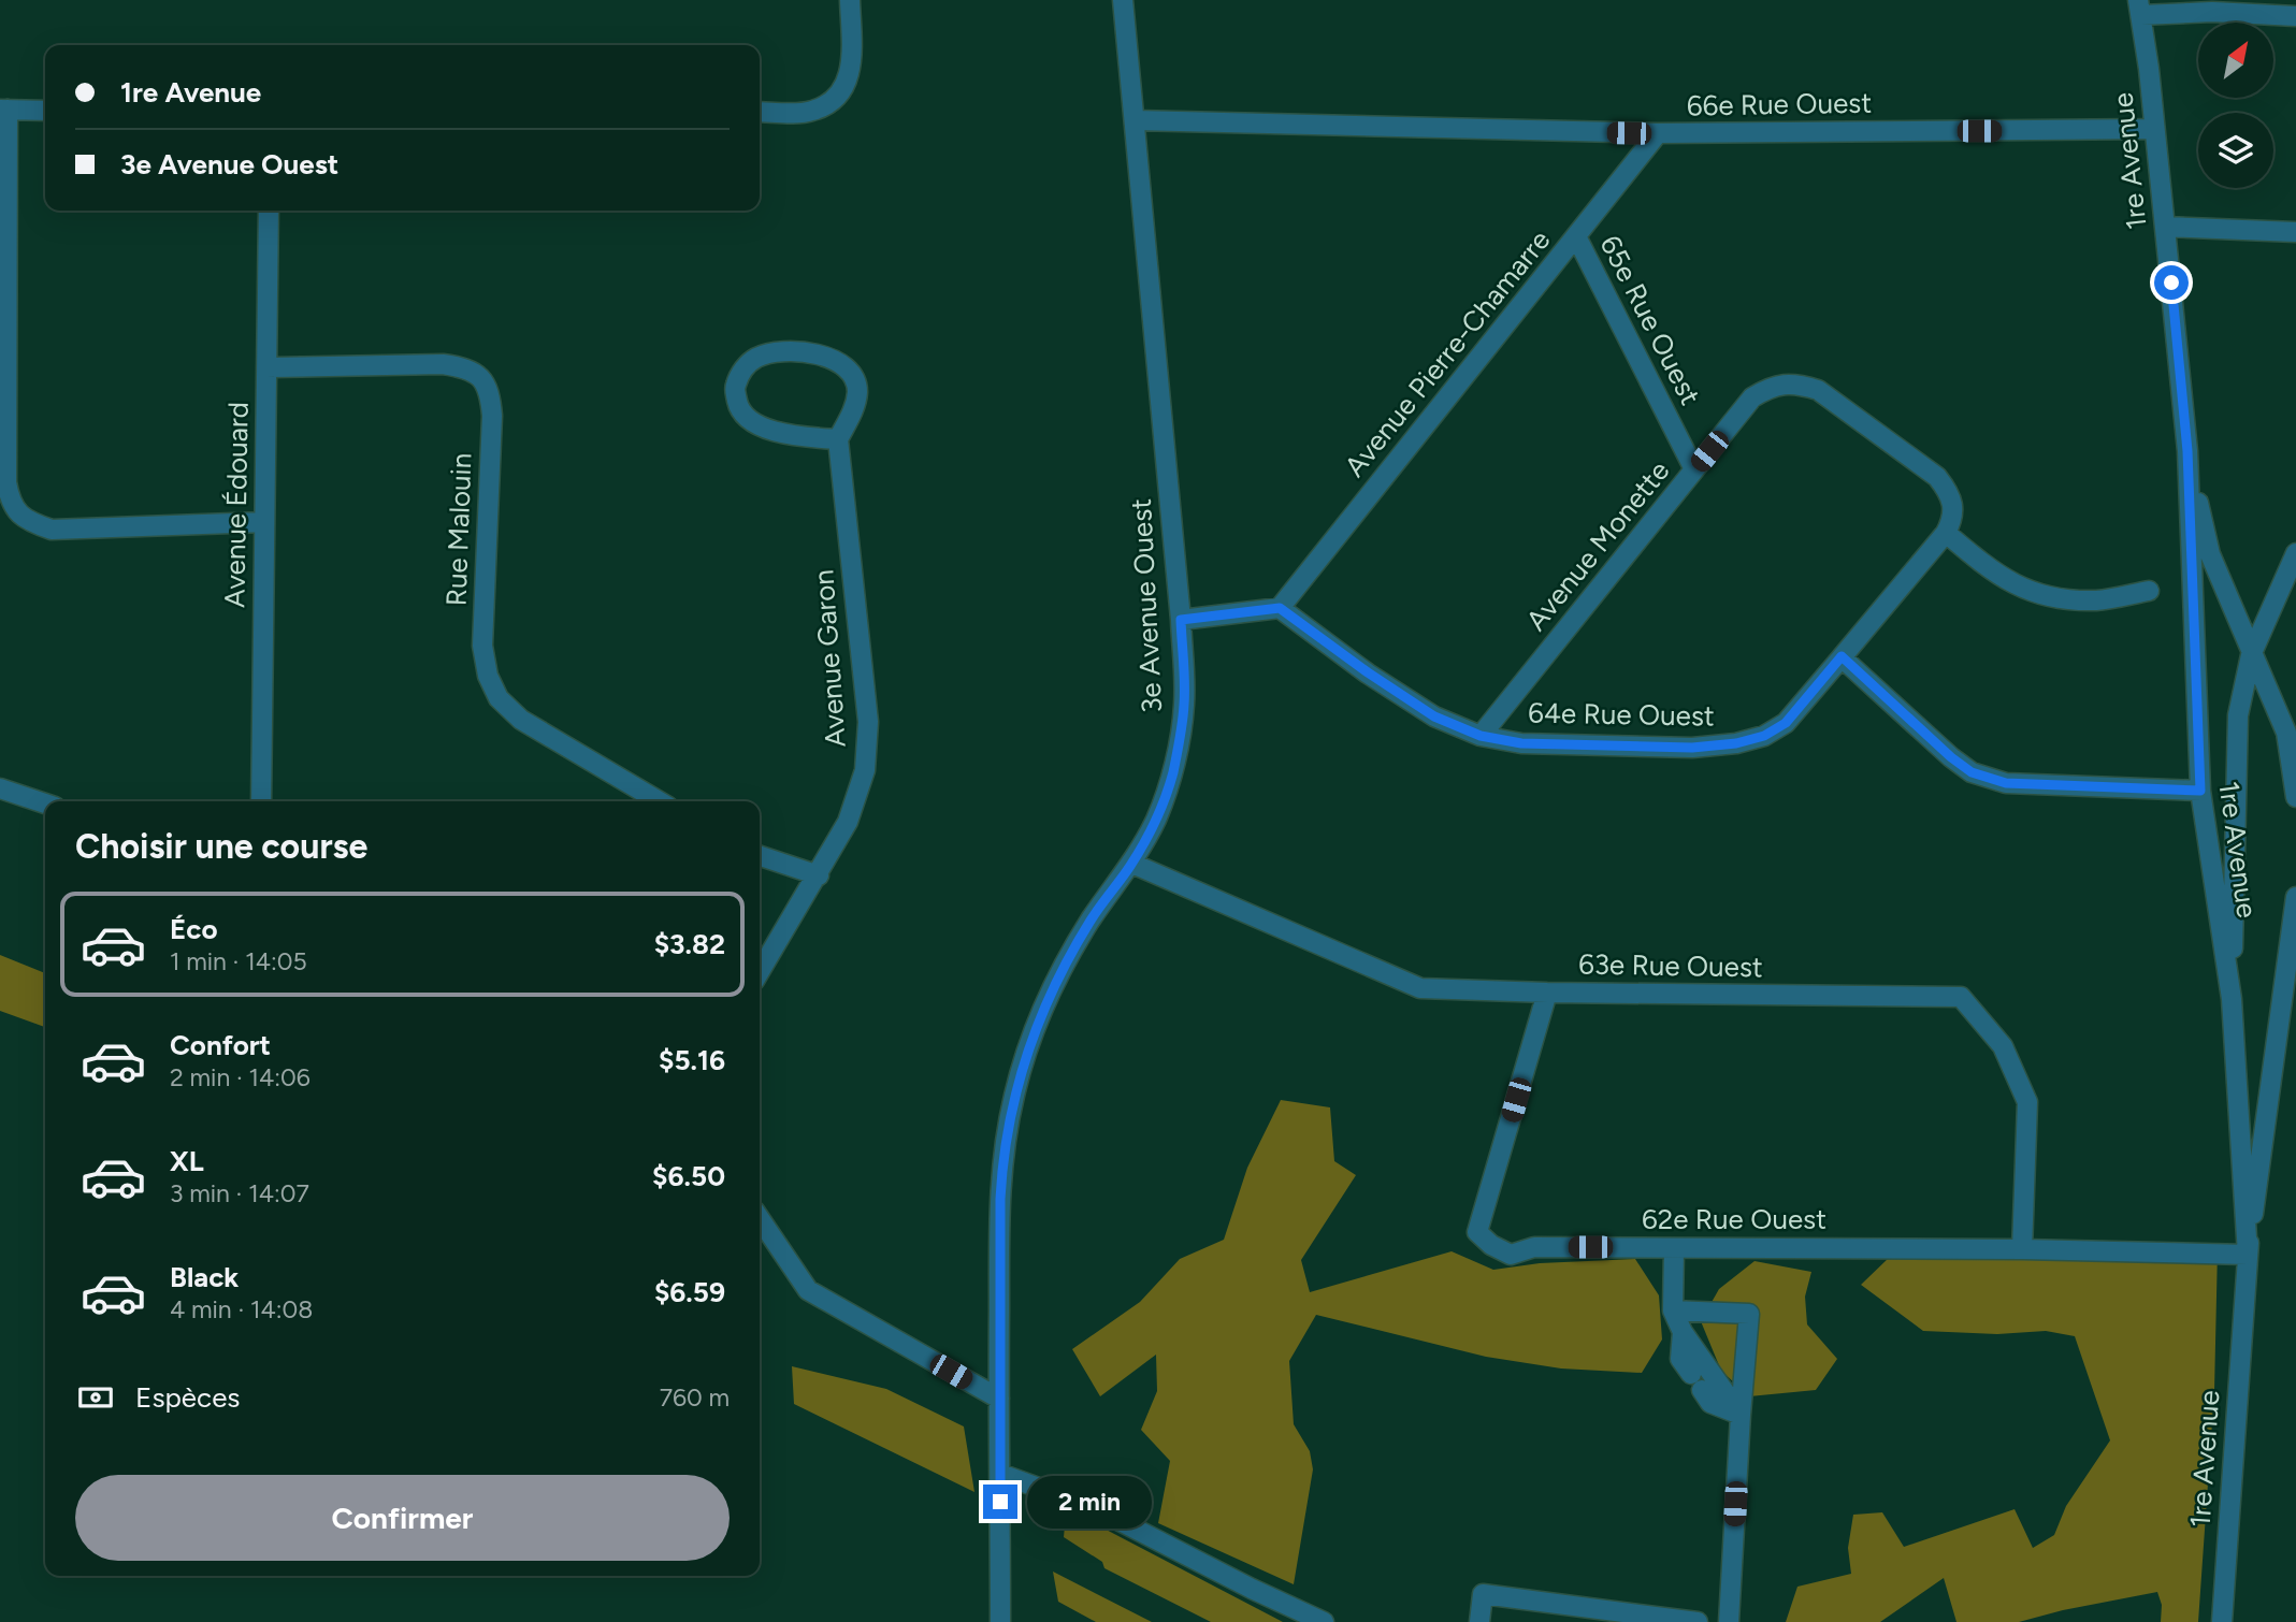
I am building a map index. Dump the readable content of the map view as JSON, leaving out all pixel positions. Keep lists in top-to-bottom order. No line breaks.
{"streets":{"street":["66e Rue Ouest","1re Avenue","65e Rue Ouest","Avenue Pierre-Chamarre","Avenue Édouard","Rue Malouin","Avenue Monette","3e Avenue Ouest","Avenue Garon","64e Rue Ouest","63e Rue Ouest","62e Rue Ouest"]},"crossings":[["66e Rue Ouest","1re Avenue"],["66e Rue Ouest","Avenue Pierre-Chamarre"],["66e Rue Ouest","3e Avenue Ouest"],["1re Avenue","62e Rue Ouest"],["65e Rue Ouest","Avenue Pierre-Chamarre"],["65e Rue Ouest","Avenue Monette"],["Avenue Pierre-Chamarre","64e Rue Ouest"],["Avenue Édouard","Rue Malouin"],["Avenue Monette","64e Rue Ouest"],["3e Avenue Ouest","63e Rue Ouest"],["63e Rue Ouest","62e Rue Ouest"]],"north":"top right","page":{"banner":["1re Avenue","3e Avenue Ouest"],"heading":"Choisir une course","list":[{"name":"Éco","note":"1 min · 14:05","value":"$3.82"},{"name":"Confort","note":"2 min · 14:06","value":"$5.16"},{"name":"XL","note":"3 min · 14:07","value":"$6.50"},{"name":"Black","note":"4 min · 14:08","value":"$6.59"}],"pay":["Espèces","760 m"],"buttons":"Confirmer","bubble":"2 min"}}
